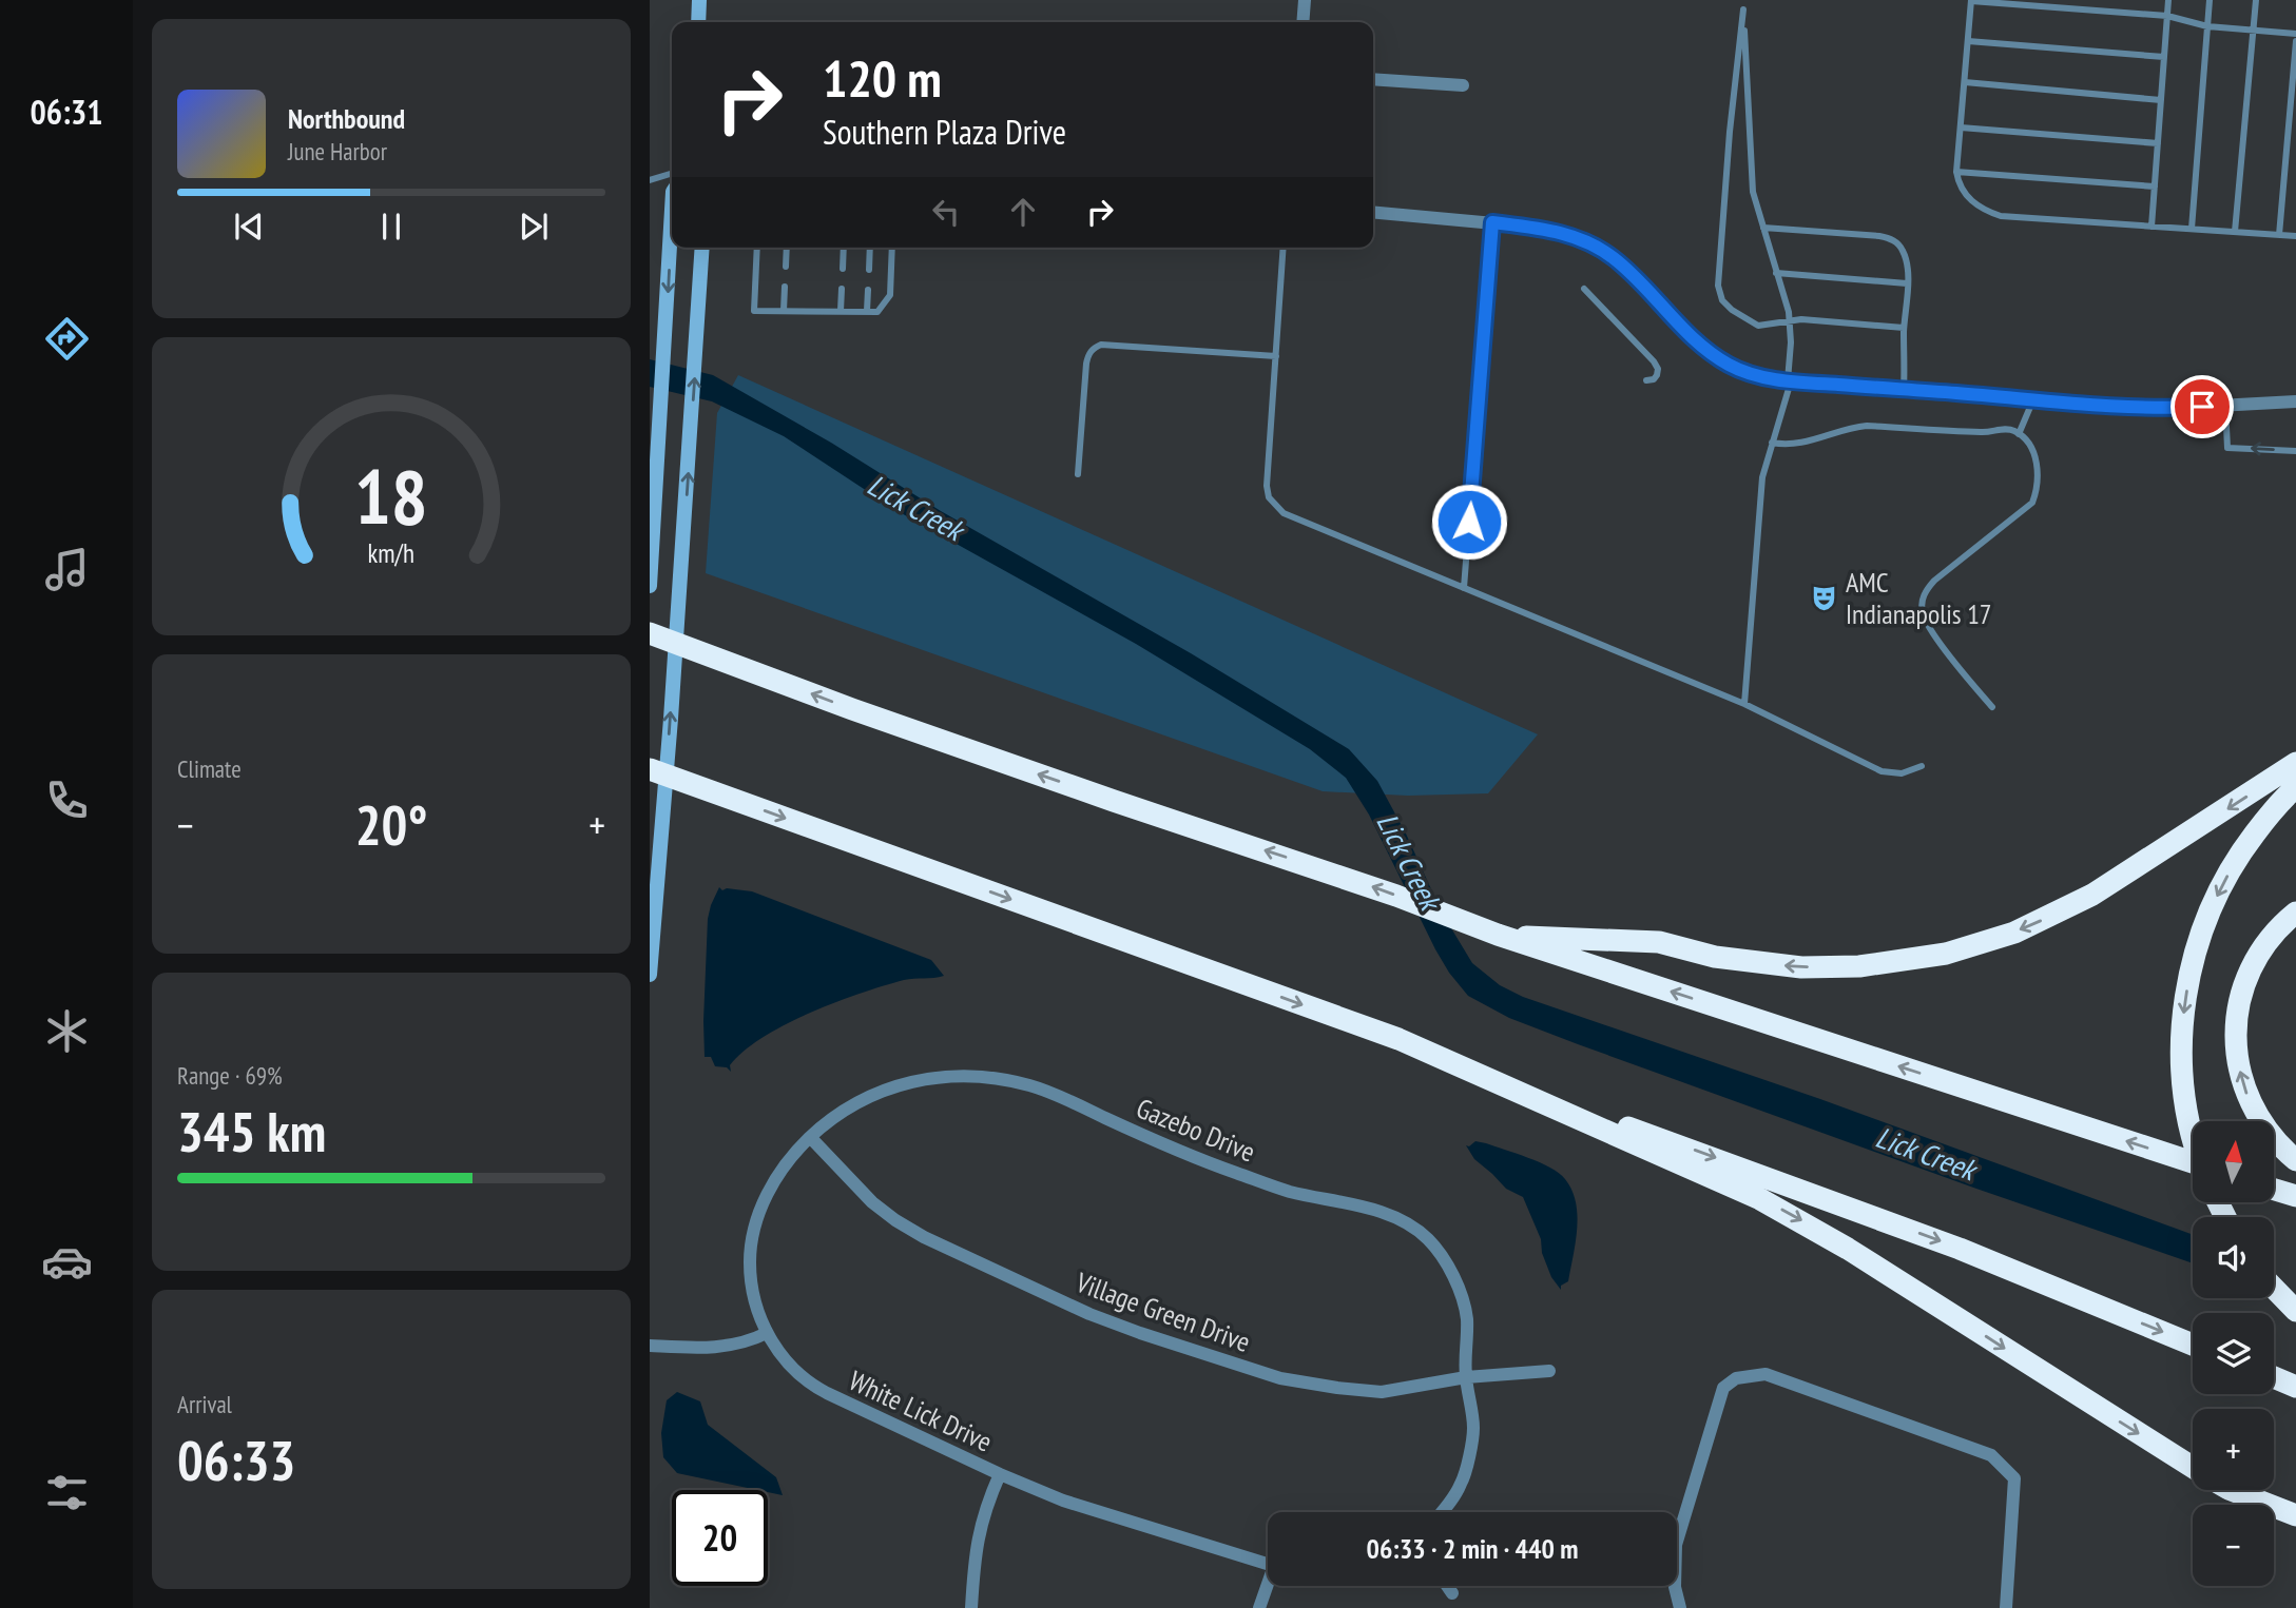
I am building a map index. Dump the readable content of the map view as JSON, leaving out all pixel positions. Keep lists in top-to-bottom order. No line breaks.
{"streets":{"street":["Gazebo Drive","Village Green Drive","White Lick Drive"]},"crossings":[["Gazebo Drive","Village Green Drive"],["Gazebo Drive","White Lick Drive"],["Village Green Drive","White Lick Drive"]],"water":["Lick Creek"],"places":{"theatre":["AMC Indianapolis 17"]},"north":"top","page":{"tabs":"06:31","turn":["120 m","Southern Plaza Drive"],"song":["Northbound","June Harbor"],"tile":["Climate",["Range · 69%","345 km"],["Arrival","06:33"]],"heat":["−","20°","+"],"map_buttons":["+","−"],"limit":"20","trip":"06:33 · 2 min · 440 m","gauge":["18","km/h"]}}
